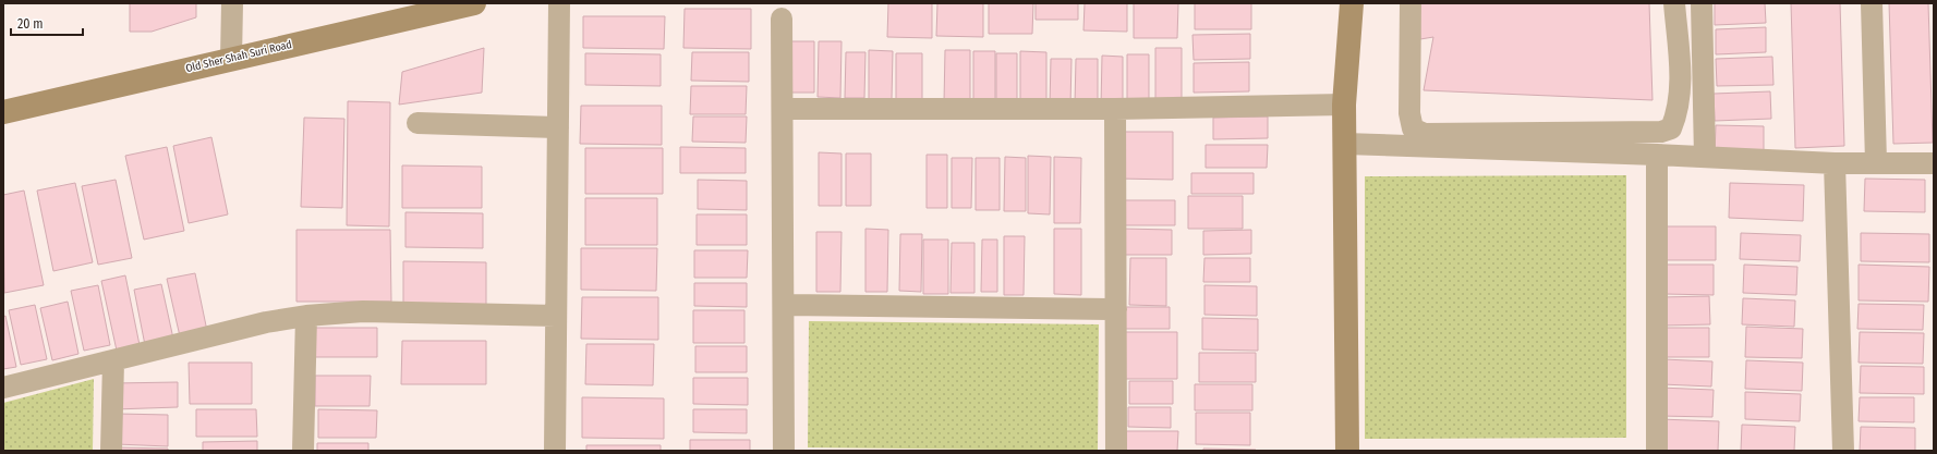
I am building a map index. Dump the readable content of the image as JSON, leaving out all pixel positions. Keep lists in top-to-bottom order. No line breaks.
{"streets":{"street":["Old Sher Shah Suri Road"]},"scale_bar":"20 m"}
